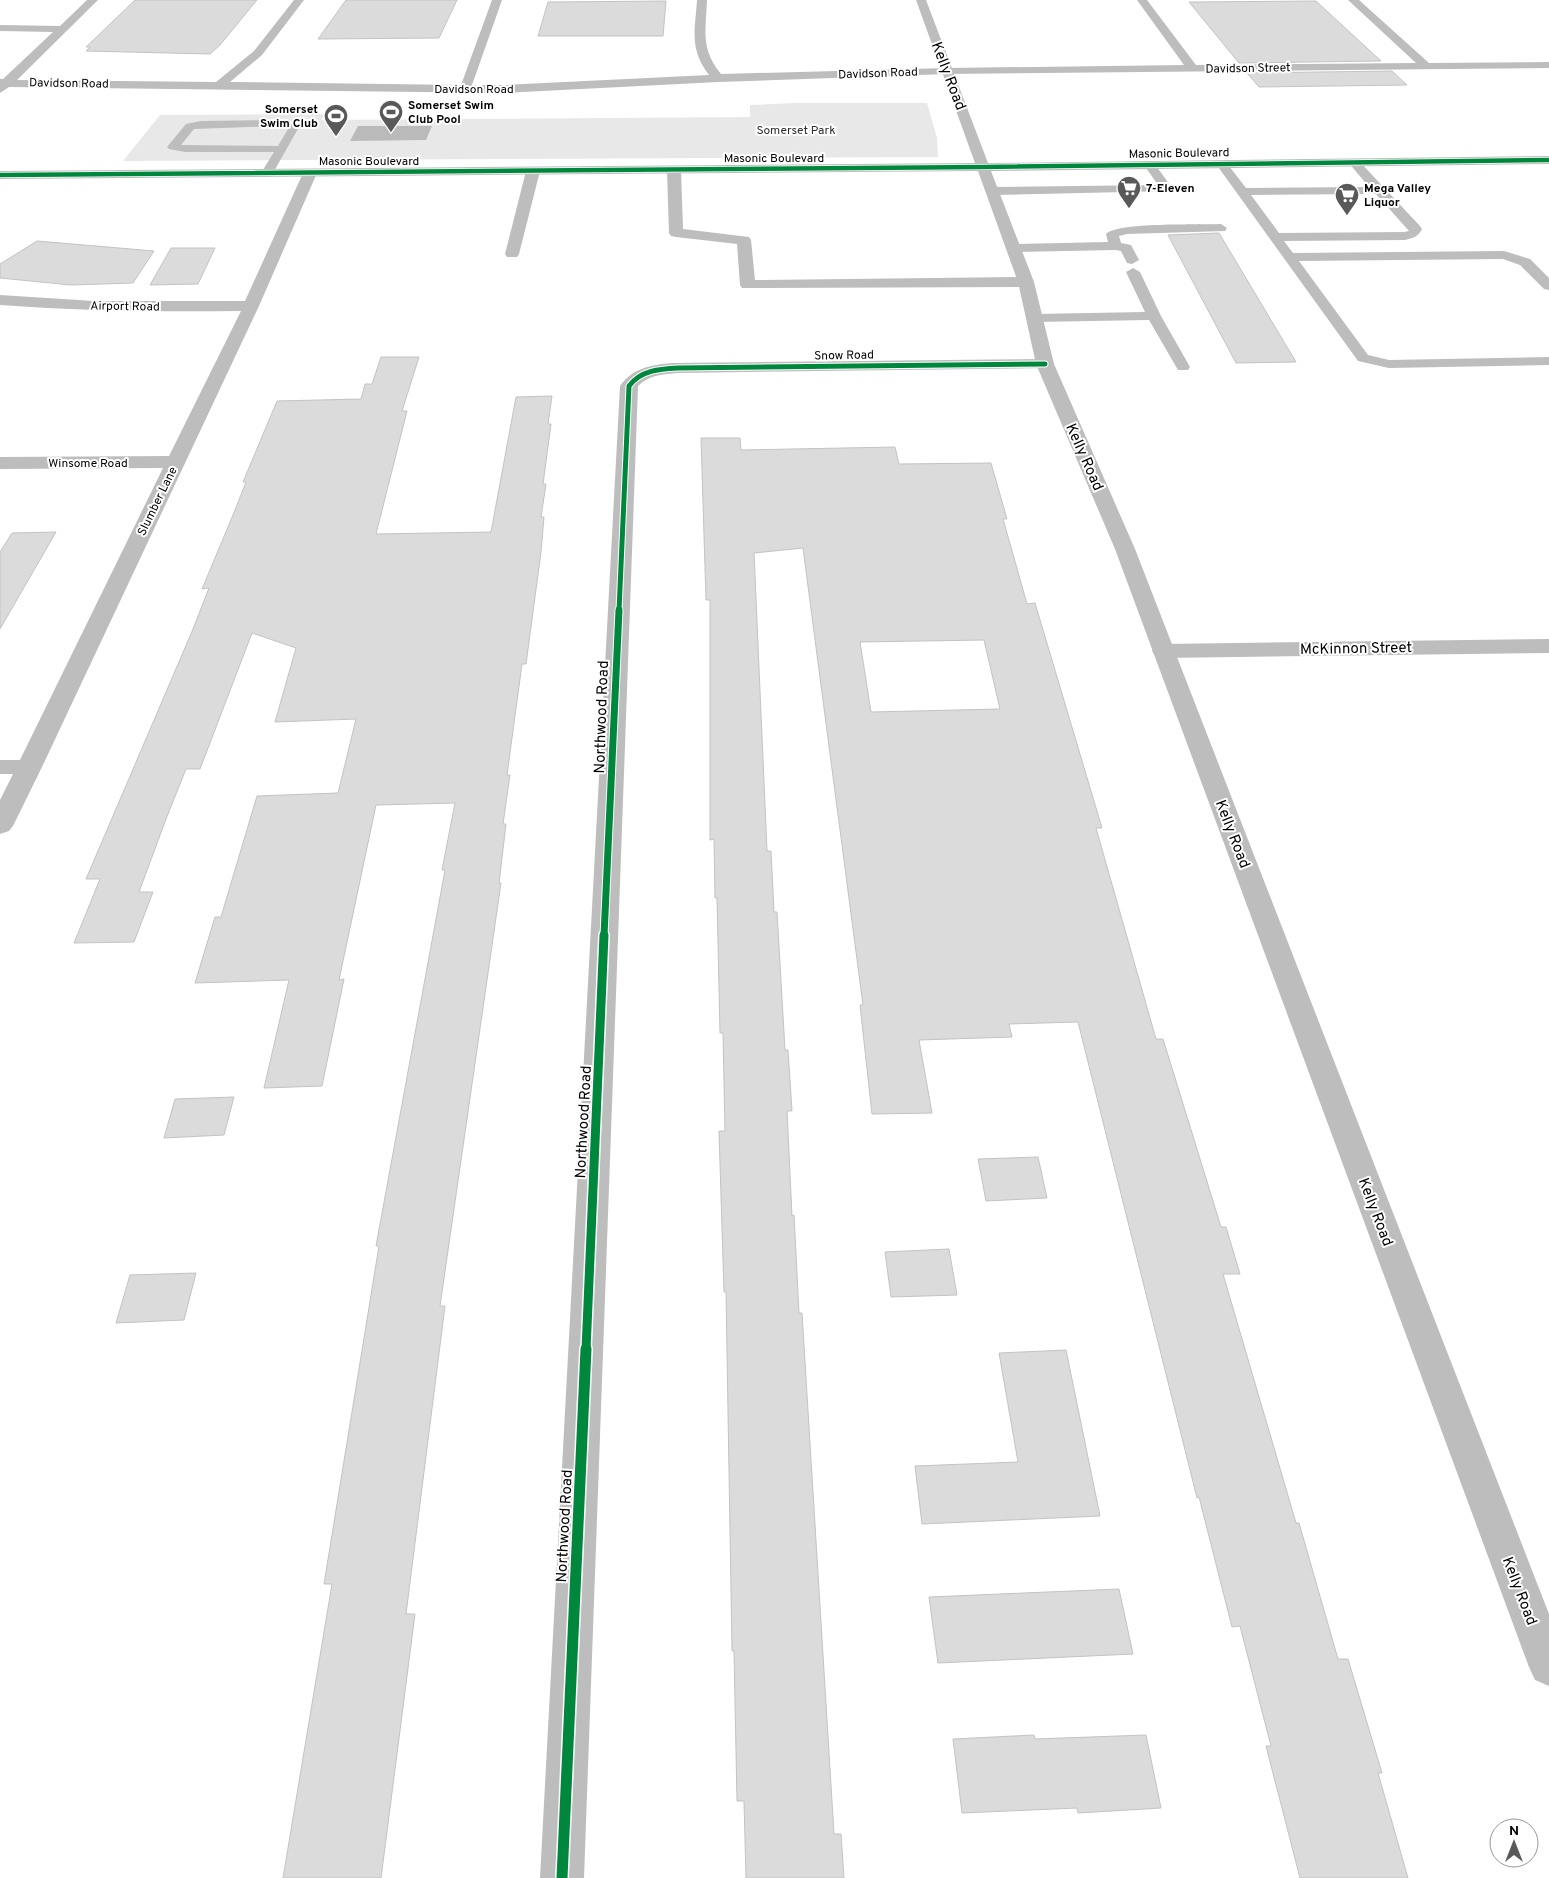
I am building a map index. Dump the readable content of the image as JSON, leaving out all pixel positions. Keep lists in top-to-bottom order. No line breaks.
{"streets":{"street":["Davidson Street","Davidson Road","Kelly Road","Masonic Boulevard","Airport Road","Snow Road","Winsome Road","Slumber Lane","McKinnon Street","Northwood Road"]},"crossings":[["Davidson Street","Davidson Road"],["Davidson Street","Kelly Road"],["Davidson Road","Kelly Road"],["Kelly Road","Masonic Boulevard"],["Kelly Road","Snow Road"],["Kelly Road","McKinnon Street"],["Masonic Boulevard","Slumber Lane"],["Airport Road","Slumber Lane"],["Snow Road","Northwood Road"],["Winsome Road","Slumber Lane"]],"parks":["Somerset Park"],"places":{"sports":["Somerset Swim Club Pool","Somerset Swim Club"],"supermarket":["7-Eleven","Mega Valley Liquor"]},"north":"top"}
